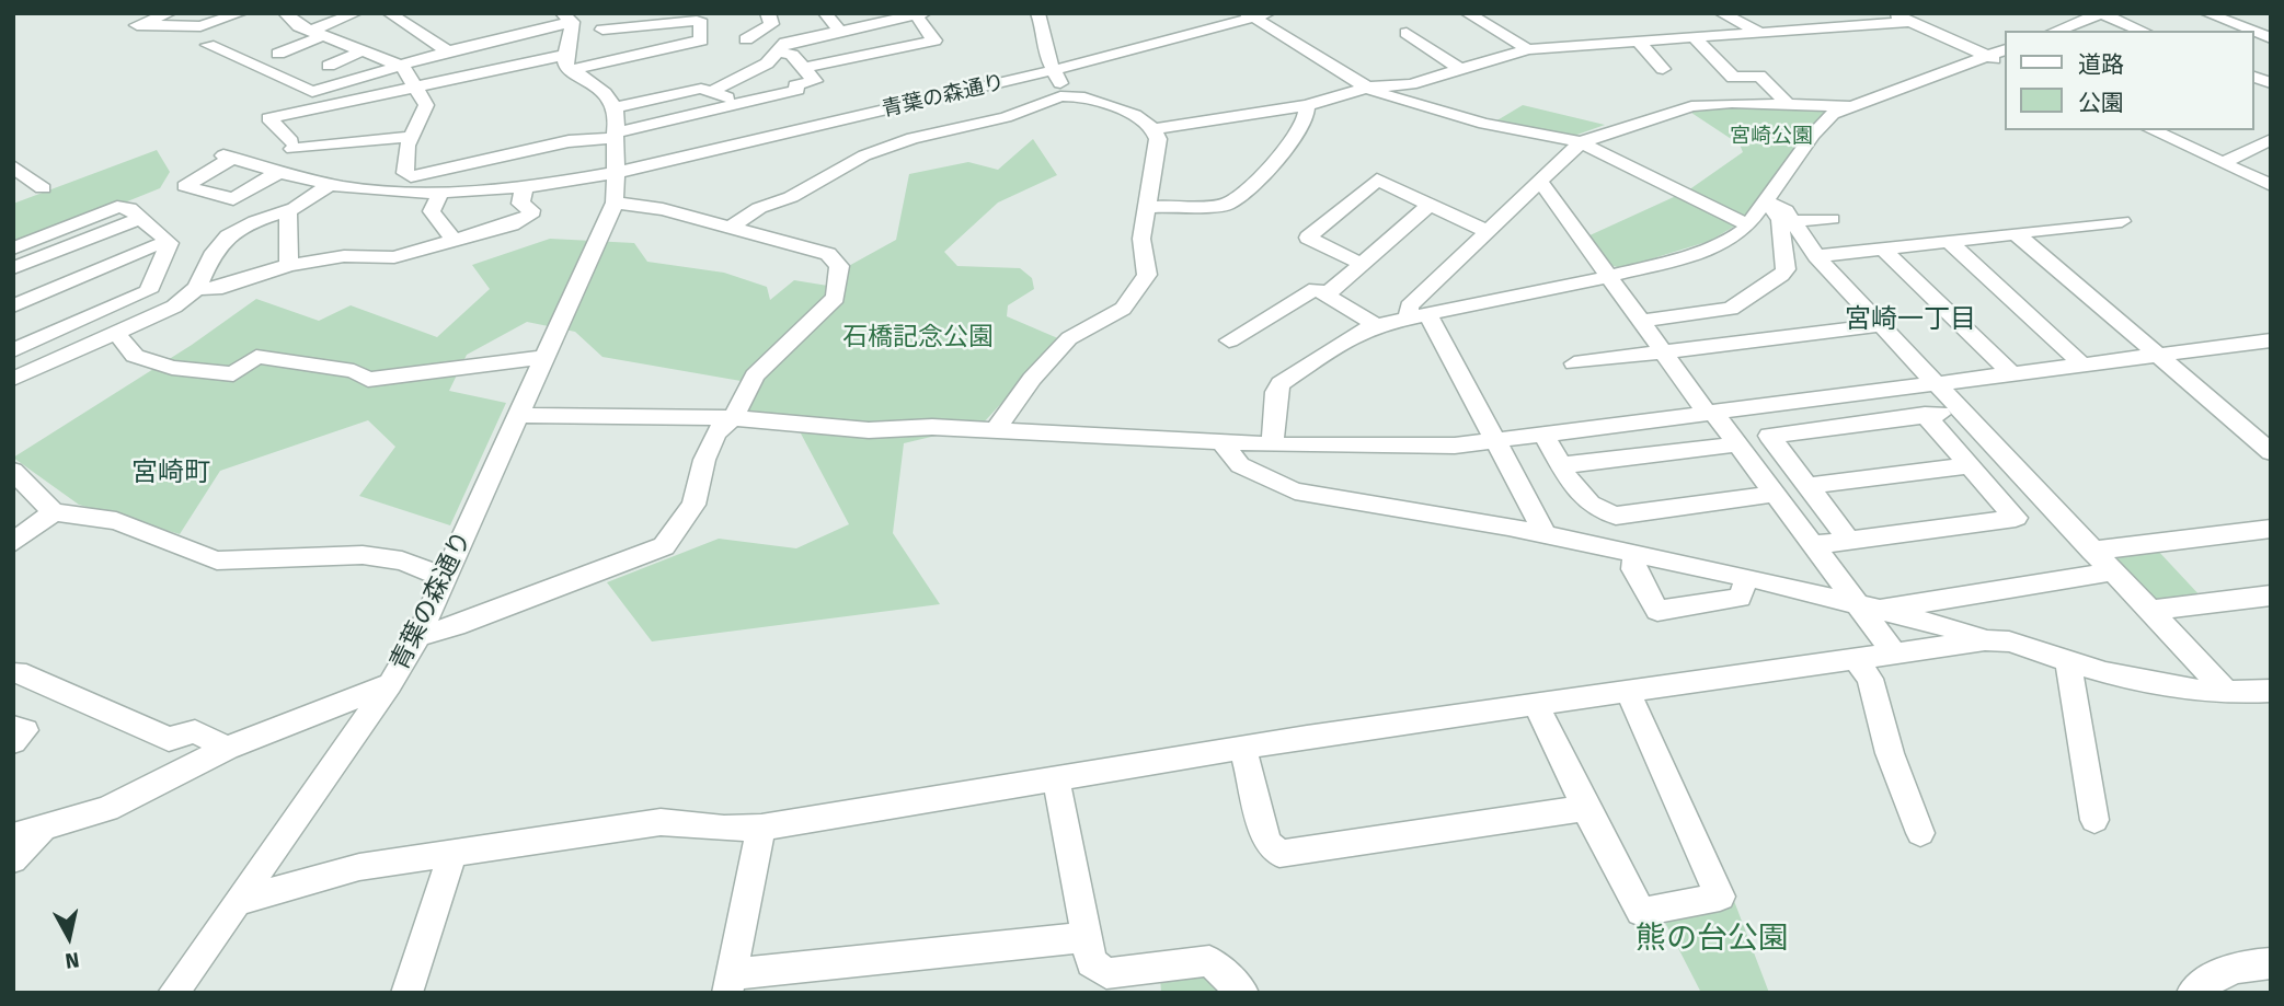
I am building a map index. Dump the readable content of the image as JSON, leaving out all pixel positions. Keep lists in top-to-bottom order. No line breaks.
{"streets":{"street":["青葉の森通り"]},"districts":["宮崎一丁目","宮崎町"],"parks":["宮崎公園","石橋記念公園","熊の台公園"],"legend":["道路","公園"],"north":"bottom"}
